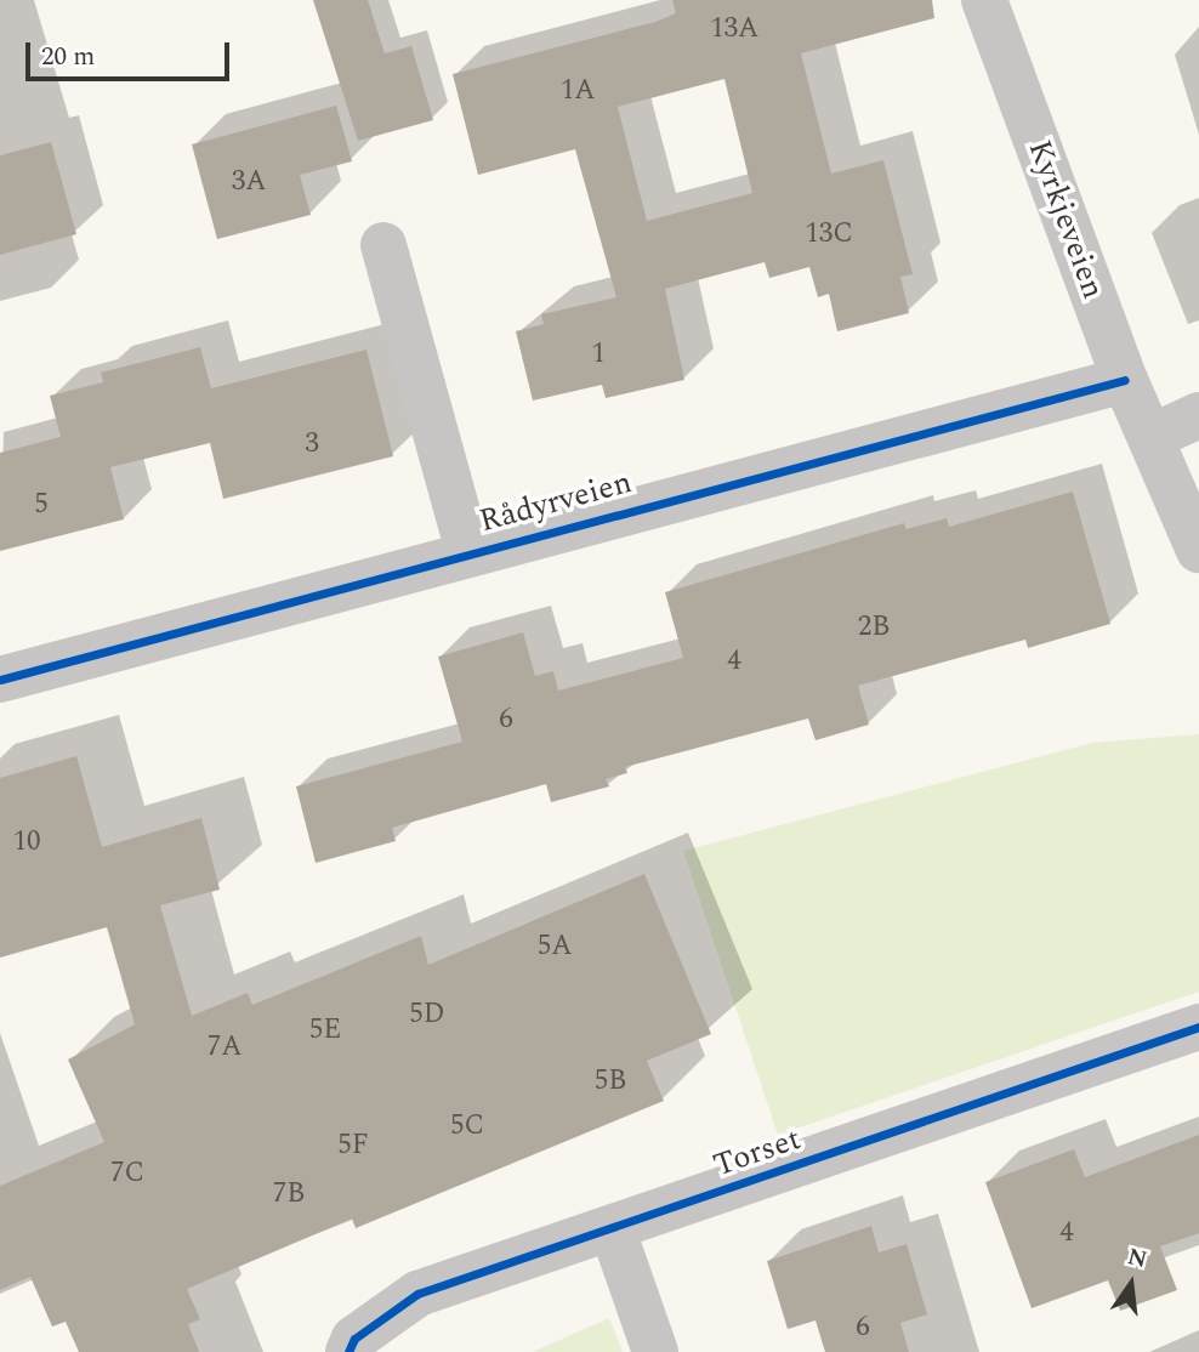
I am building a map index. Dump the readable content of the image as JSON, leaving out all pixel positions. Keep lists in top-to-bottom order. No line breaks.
{"streets":{"street":["Kyrkjeveien","Rådyrveien","Torset"]},"crossings":[["Kyrkjeveien","Rådyrveien"]],"house_numbers":["13A","1A","3A","13C","1","3","5","2B","4","6","10","5A","5D","5E","7A","5B","5C","5F","7C","7B","4","6"],"scale_bar":"20 m","north":"top"}
